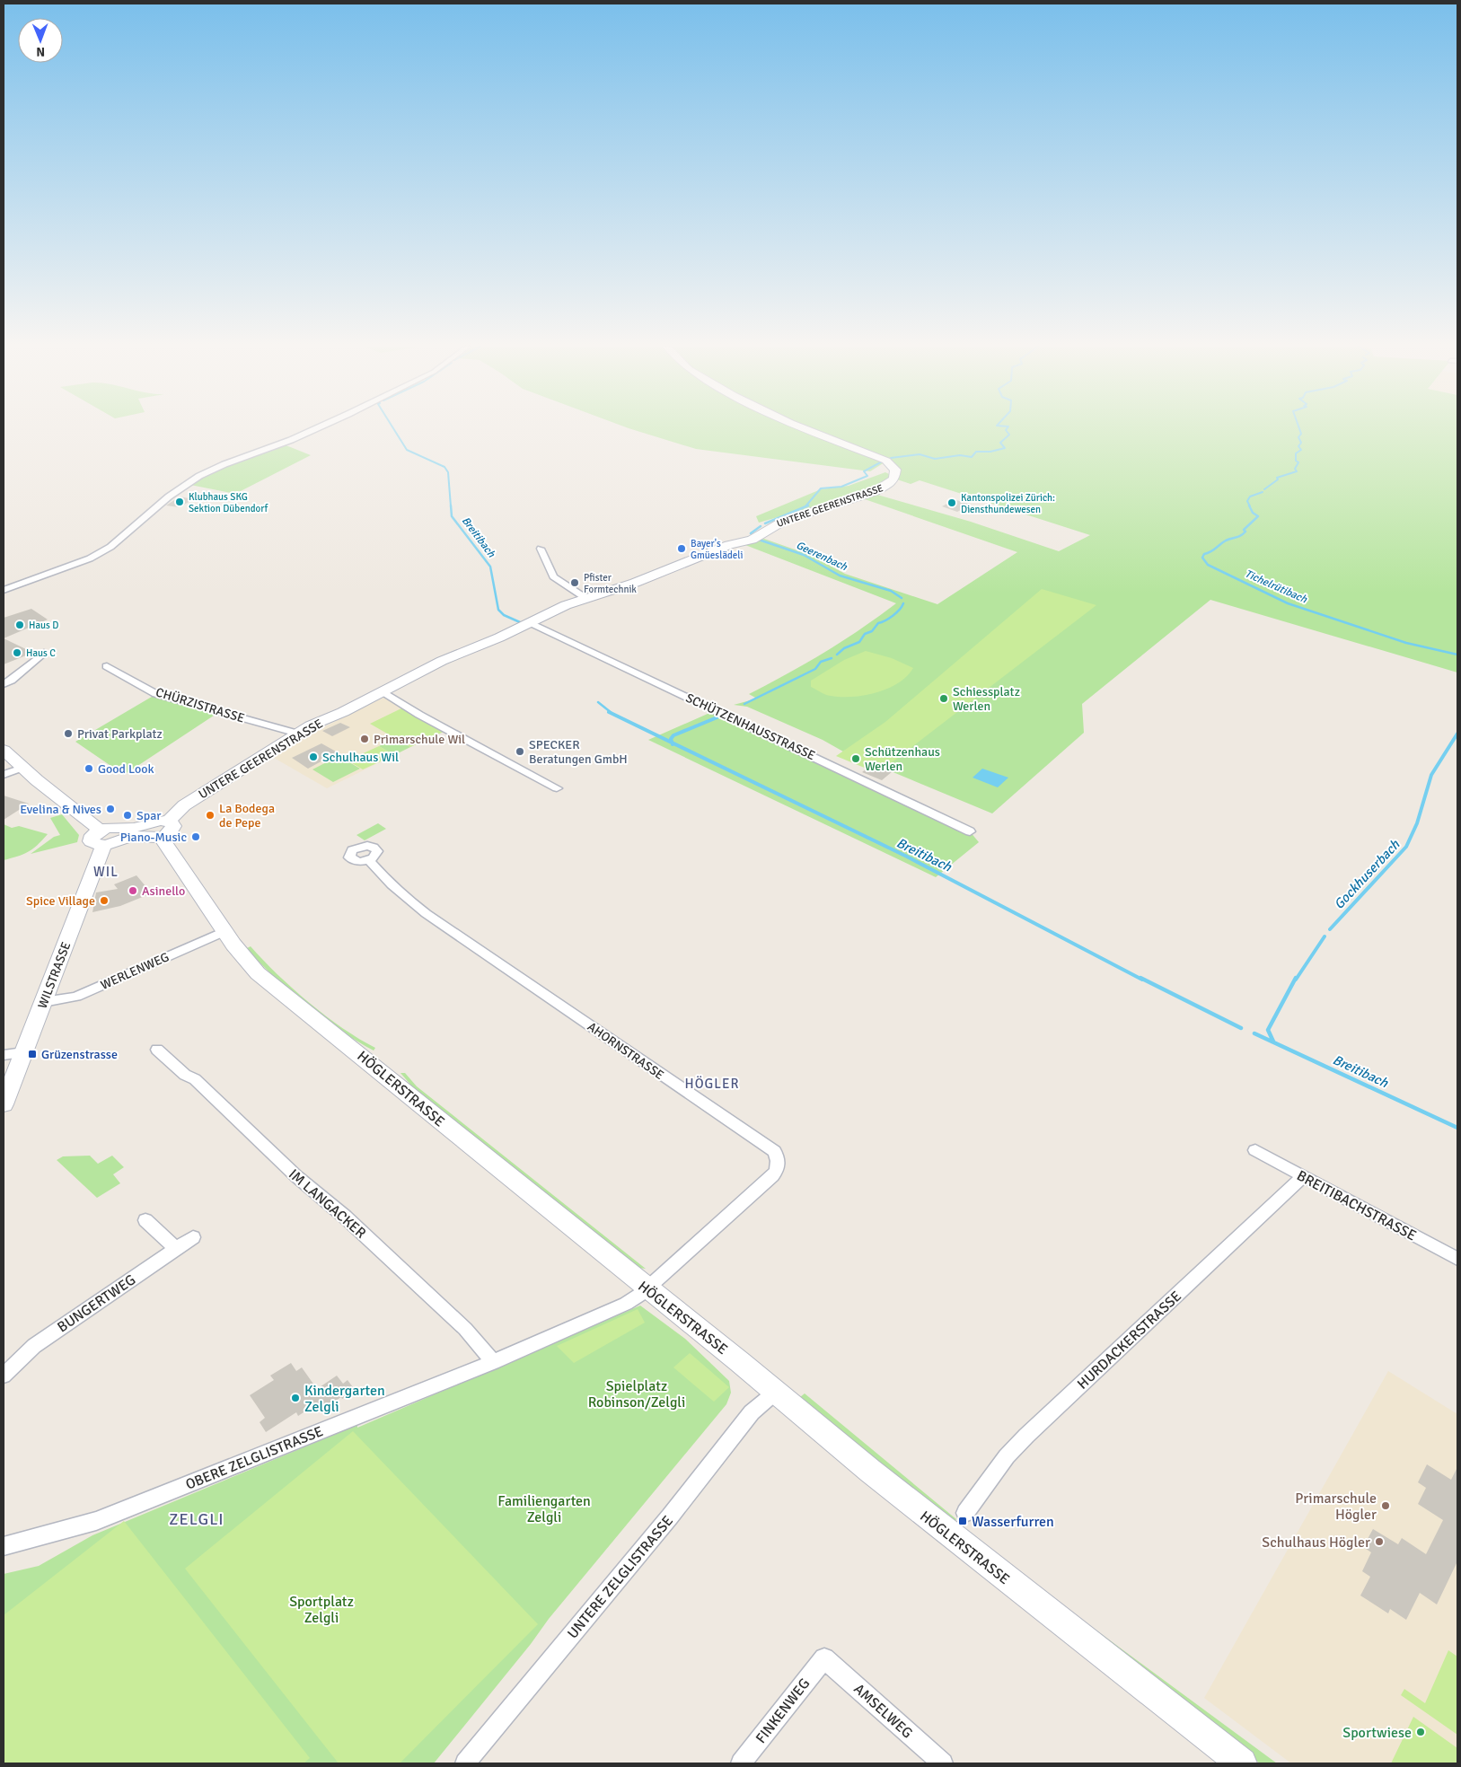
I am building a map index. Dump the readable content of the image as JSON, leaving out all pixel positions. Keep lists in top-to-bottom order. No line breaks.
{"streets":{"street":["UNTERE GEERENSTRASSE","CHÜRZISTRASSE","SCHÜTZENHAUSSTRASSE","WERLENWEG","WILSTRASSE","AHORNSTRASSE","HÖGLERSTRASSE","IM LANGACKER","BREITIBACHSTRASSE","BUNGERTWEG","HURDACKERSTRASSE","OBERE ZELGLISTRASSE","UNTERE ZELGLISTRASSE","FINKENWEG","AMSELWEG"]},"crossings":[["UNTERE GEERENSTRASSE","CHÜRZISTRASSE"],["UNTERE GEERENSTRASSE","SCHÜTZENHAUSSTRASSE"],["WERLENWEG","WILSTRASSE"],["WERLENWEG","HÖGLERSTRASSE"],["AHORNSTRASSE","HÖGLERSTRASSE"],["AHORNSTRASSE","OBERE ZELGLISTRASSE"],["HÖGLERSTRASSE","OBERE ZELGLISTRASSE"],["HÖGLERSTRASSE","UNTERE ZELGLISTRASSE"],["IM LANGACKER","OBERE ZELGLISTRASSE"],["BREITIBACHSTRASSE","HURDACKERSTRASSE"],["FINKENWEG","AMSELWEG"]],"districts":["WIL","HÖGLER","ZELGLI"],"water":["Breitibach","Geerenbach","Tichelrütibach","Gockhuserbach"],"parks":["Spielplatz Robinson/Zelgli","Familiengarten Zelgli","Sportplatz Zelgli"],"places":{"other":["Klubhaus SKG Sektion Dübendorf","Kantonspolizei Zürich: Diensthundewesen","Bayer's Gmüeslädeli","Pfister Formtechnik","Haus D","Haus C","Schiessplatz Werlen","Privat Parkplatz","Primarschule Wil","SPECKER Beratungen GmbH","Schulhaus Wil","Schützenhaus Werlen","Good Look","Evelina & Nives","Spar","La Bodega de Pepe","Piano-Music","Asinello","Spice Village","Kindergarten Zelgli","Primarschule Högler","Schulhaus Högler","Sportwiese"],"transit":["Grüzenstrasse","Wasserfurren"]},"north":"bottom"}
